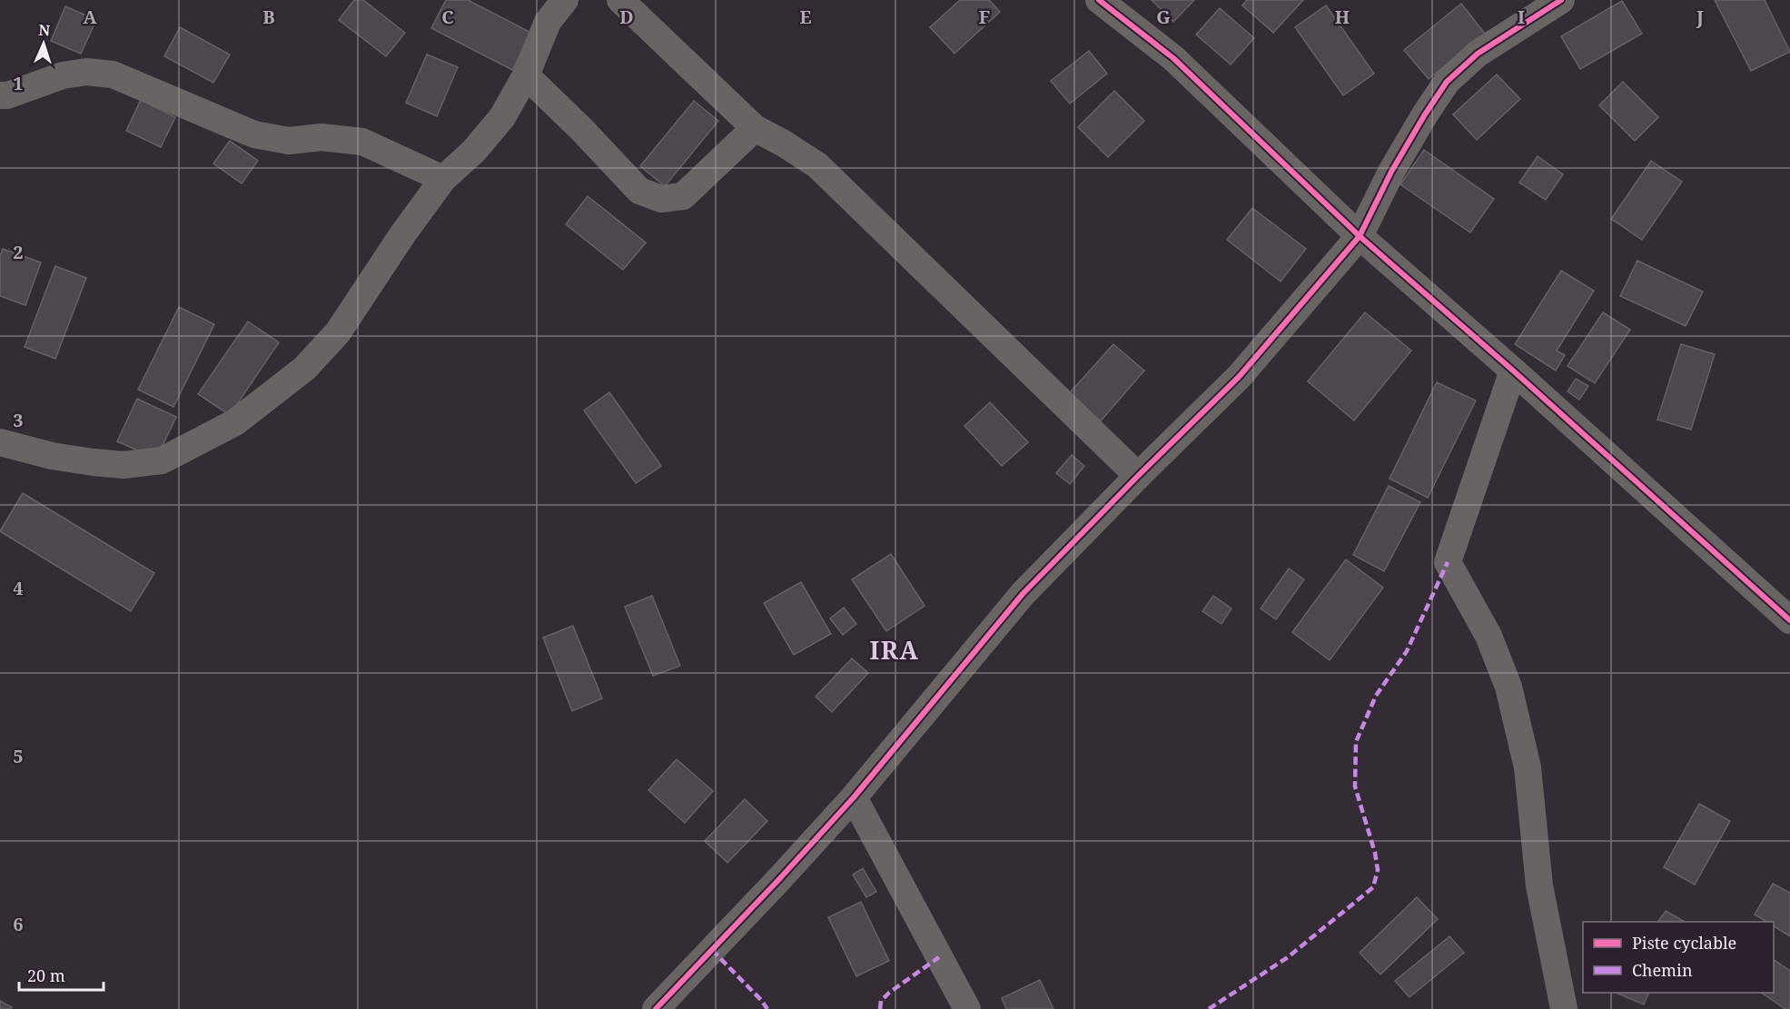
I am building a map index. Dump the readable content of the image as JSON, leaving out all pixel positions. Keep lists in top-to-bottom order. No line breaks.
{"districts":["IRA"],"legend":["Piste cyclable","Chemin"],"scale_bar":"20 m","north":"top","grid":{"columns":["A","B","C","D","E","F","G","H","I","J"],"rows":["1","2","3","4","5","6"]}}
